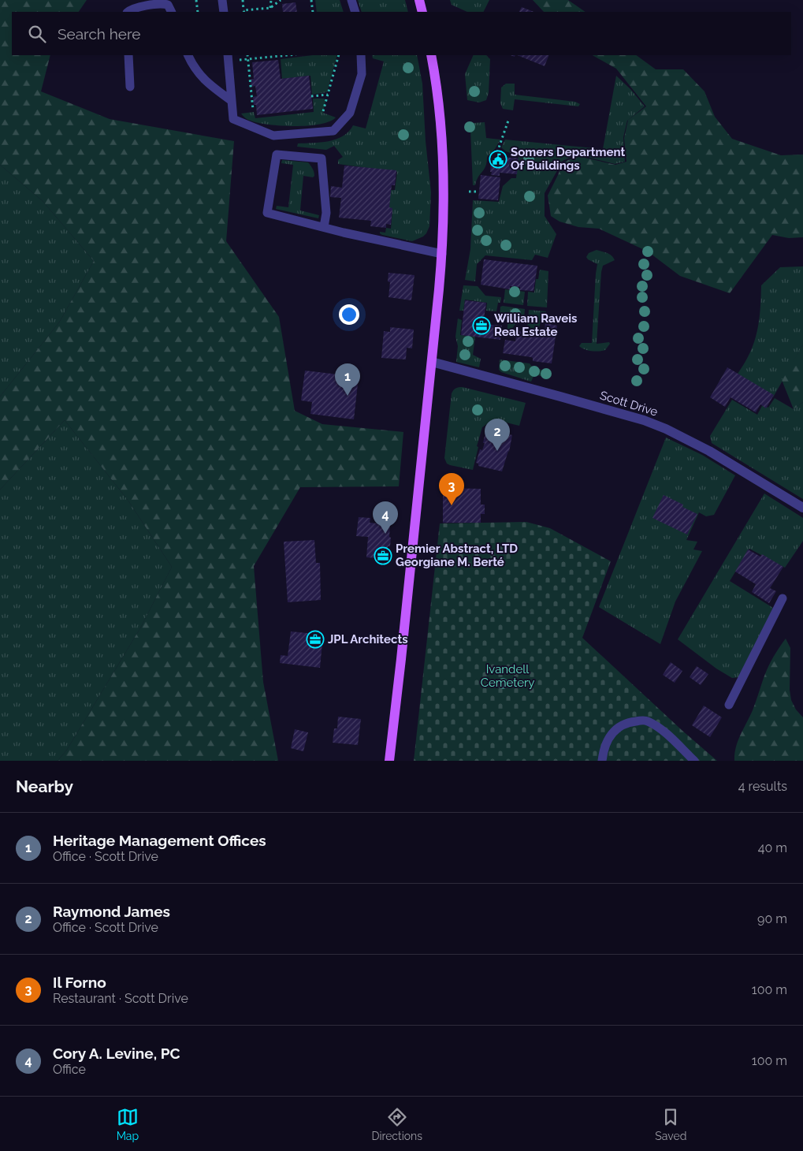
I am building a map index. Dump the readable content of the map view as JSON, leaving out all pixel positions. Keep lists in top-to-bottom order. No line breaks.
{"streets":{"street":["Scott Drive"]},"parks":["Ivandell Cemetery"],"places":{"public building":["Somers Department Of Buildings"],"office":["William Raveis Real Estate","Premier Abstract, LTD Georgiane M. Berté","JPL Architects"]},"page":{"search":"Search here","pins":["1","2","3","4"],"heading":["Nearby","4 results"],"list":[{"mark":"1","name":"Heritage Management Offices","note":"Office · Scott Drive","value":"40 m"},{"mark":"2","name":"Raymond James","note":"Office · Scott Drive","value":"90 m"},{"mark":"3","name":"Il Forno","note":"Restaurant · Scott Drive","value":"100 m"},{"mark":"4","name":"Cory A. Levine, PC","note":"Office","value":"100 m"}],"nav":["Map","Directions","Saved"]}}
